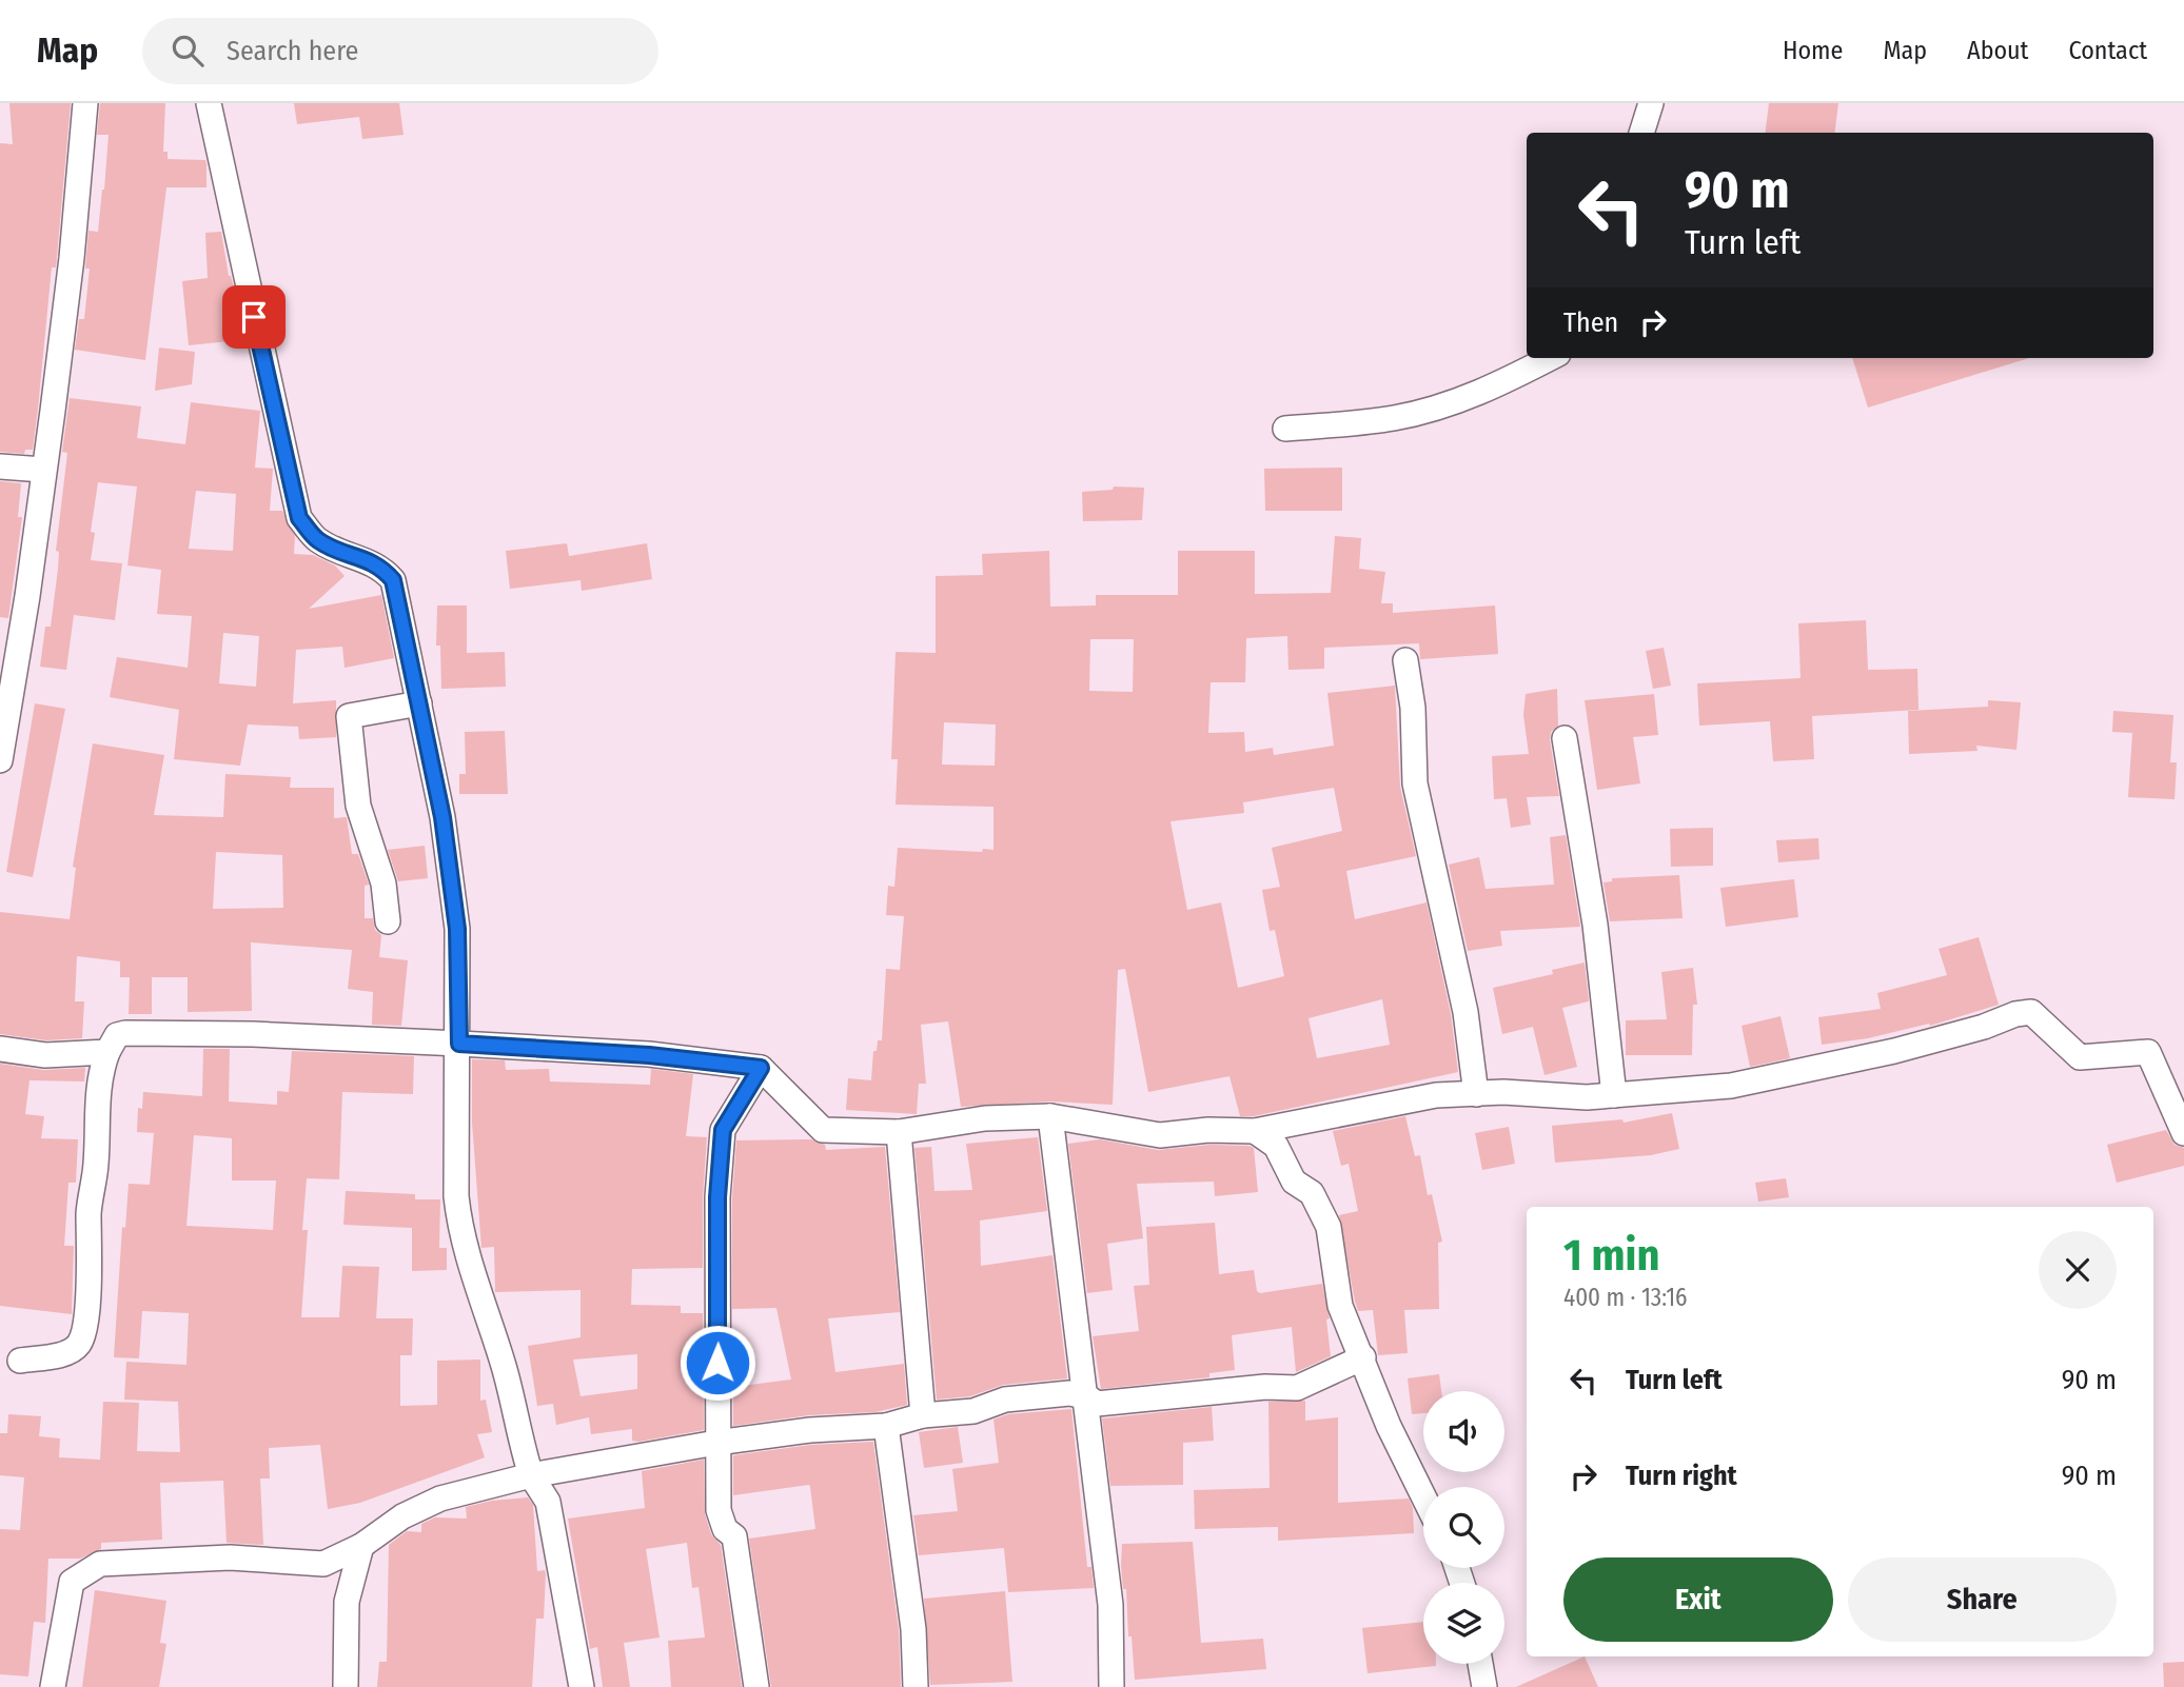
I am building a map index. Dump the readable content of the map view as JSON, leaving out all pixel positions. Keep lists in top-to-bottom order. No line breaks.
{"page":{"header":"Map","search":"Search here","nav":["Home","Map","About","Contact"],"turn":["90 m","Turn left"],"then":"Then","heading":["1 min","400 m · 13:16"],"list":[{"name":"Turn left","value":"90 m"},{"name":"Turn right","value":"90 m"}],"buttons":["Exit","Share"]}}
